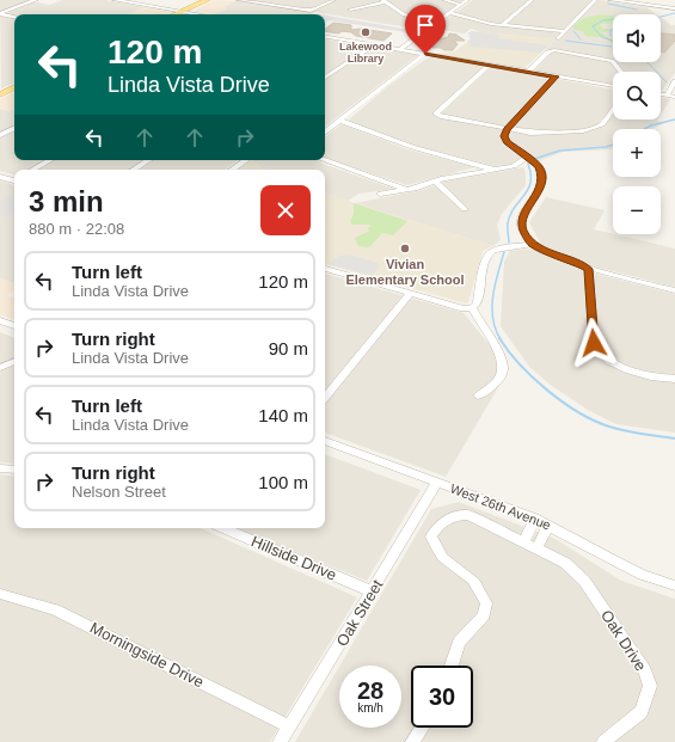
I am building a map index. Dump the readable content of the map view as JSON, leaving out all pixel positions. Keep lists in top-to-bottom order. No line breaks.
{"streets":{"street":["West 26th Avenue","Hillside Drive","Oak Street","Oak Drive","Morningside Drive"]},"crossings":[["West 26th Avenue","Oak Street"],["Hillside Drive","Oak Street"],["Oak Street","Morningside Drive"]],"places":["Lakewood Library","Vivian Elementary School"],"page":{"map_buttons":["+","−"],"turn":["120 m","Linda Vista Drive"],"heading":["3 min","880 m · 22:08"],"list":[{"name":"Turn left","note":"Linda Vista Drive","value":"120 m"},{"name":"Turn right","note":"Linda Vista Drive","value":"90 m"},{"name":"Turn left","note":"Linda Vista Drive","value":"140 m"},{"name":"Turn right","note":"Nelson Street","value":"100 m"}],"speed":"28 km/h","limit":"30"}}
